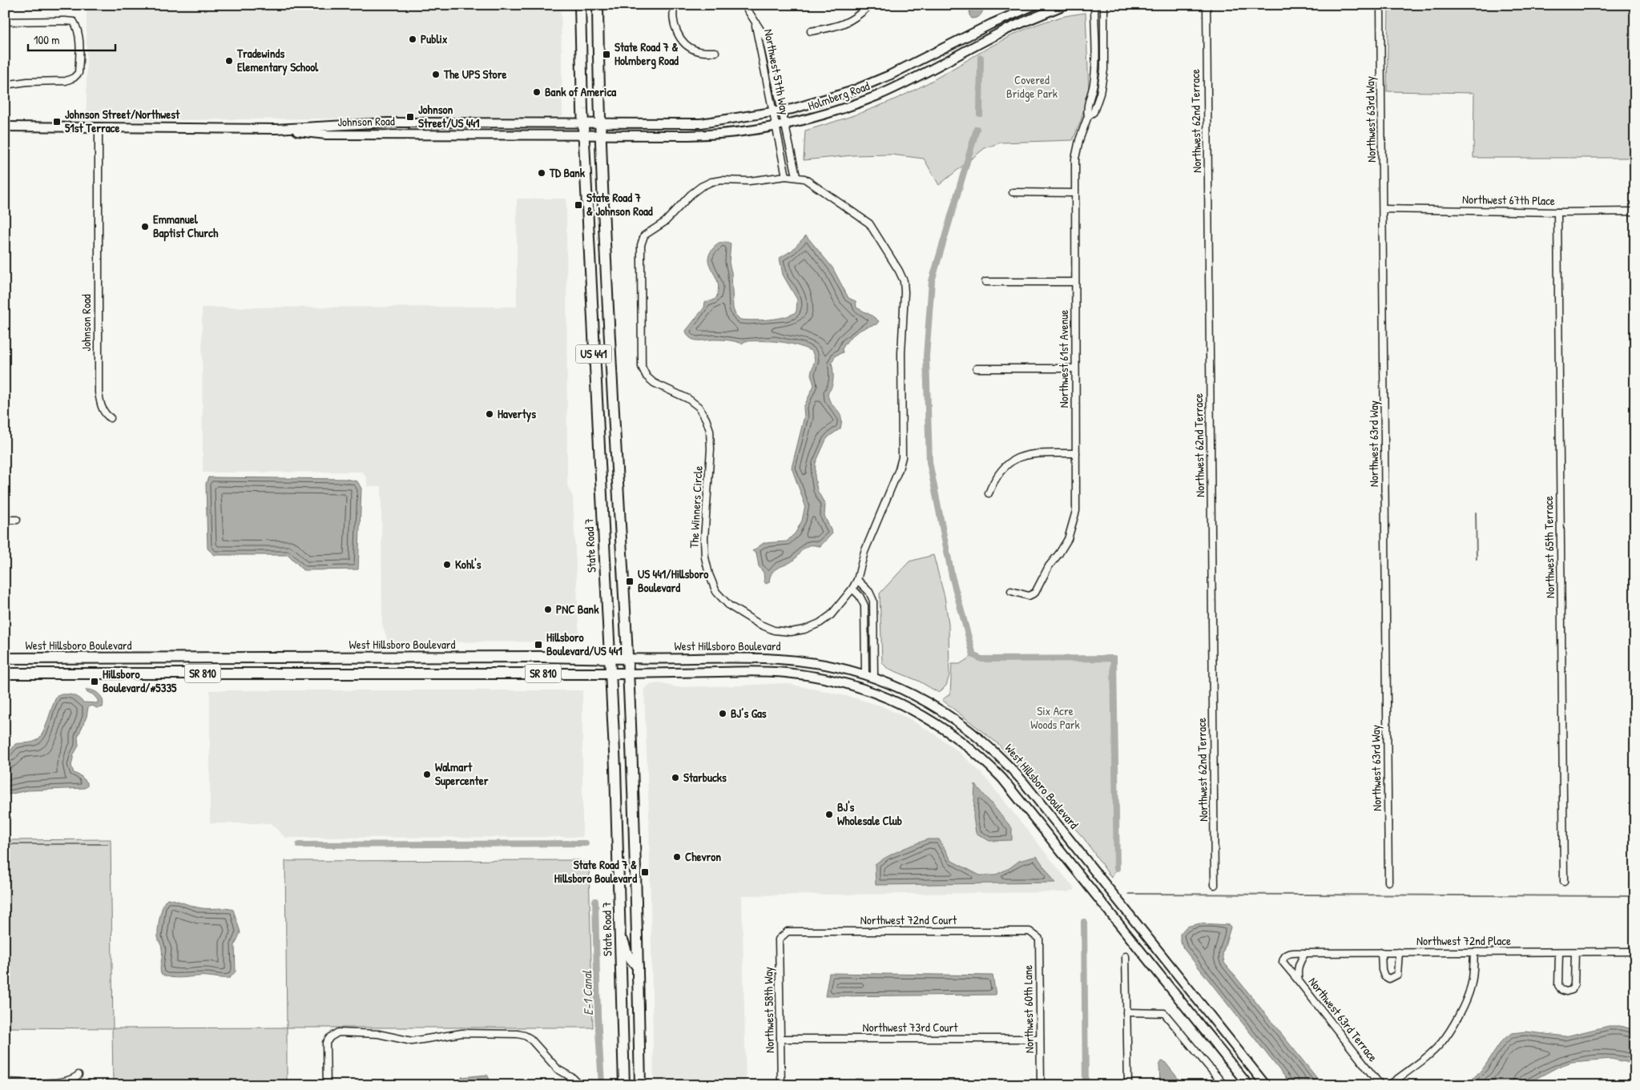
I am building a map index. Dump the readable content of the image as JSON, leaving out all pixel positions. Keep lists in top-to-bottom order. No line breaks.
{"streets":{"main road":["US 441","State Road 7","West Hillsboro Boulevard","SR 810"],"street":["Northwest 57th Way","Holmberg Road","Northwest 63rd Way","Northwest 62nd Terrace","Johnson Road","Northwest 67th Place","Northwest 61st Avenue","The Winners Circle","Northwest 65th Terrace","Northwest 72nd Court","Northwest 72nd Place","Northwest 60th Lane","Northwest 58th Way","Northwest 63rd Terrace","Northwest 73rd Court"]},"crossings":[["Northwest 57th Way","Holmberg Road"],["Northwest 57th Way","The Winners Circle"],["Holmberg Road","Johnson Road"],["Holmberg Road","US 441"],["Northwest 63rd Way","Northwest 67th Place"],["Johnson Road","US 441"],["Johnson Road","State Road 7"],["Northwest 67th Place","Northwest 65th Terrace"],["US 441","West Hillsboro Boulevard"],["State Road 7","West Hillsboro Boulevard"],["Northwest 72nd Court","Northwest 60th Lane"],["Northwest 72nd Court","Northwest 58th Way"],["Northwest 72nd Place","Northwest 63rd Terrace"],["Northwest 60th Lane","Northwest 73rd Court"],["Northwest 58th Way","Northwest 73rd Court"]],"water":["E-1 Canal"],"parks":["Covered Bridge Park","Six Acre Woods Park"],"places":{"other":["Publix","Tradewinds Elementary School","The UPS Store","Bank of America","TD Bank","Emmanuel Baptist Church","Havertys","Kohl's","PNC Bank","BJ’s Gas","Walmart Supercenter","Starbucks","BJ's Wholesale Club","Chevron"],"transit":["State Road 7 & Holmberg Road","Johnson Street/US 441","Johnson Street/Northwest 51st Terrace","State Road 7 & Johnson Road","US 441/Hillsboro Boulevard","Hillsboro Boulevard/US 441","Hillsboro Boulevard/#5335","State Road 7 & Hillsboro Boulevard"]},"scale_bar":"100 m"}
